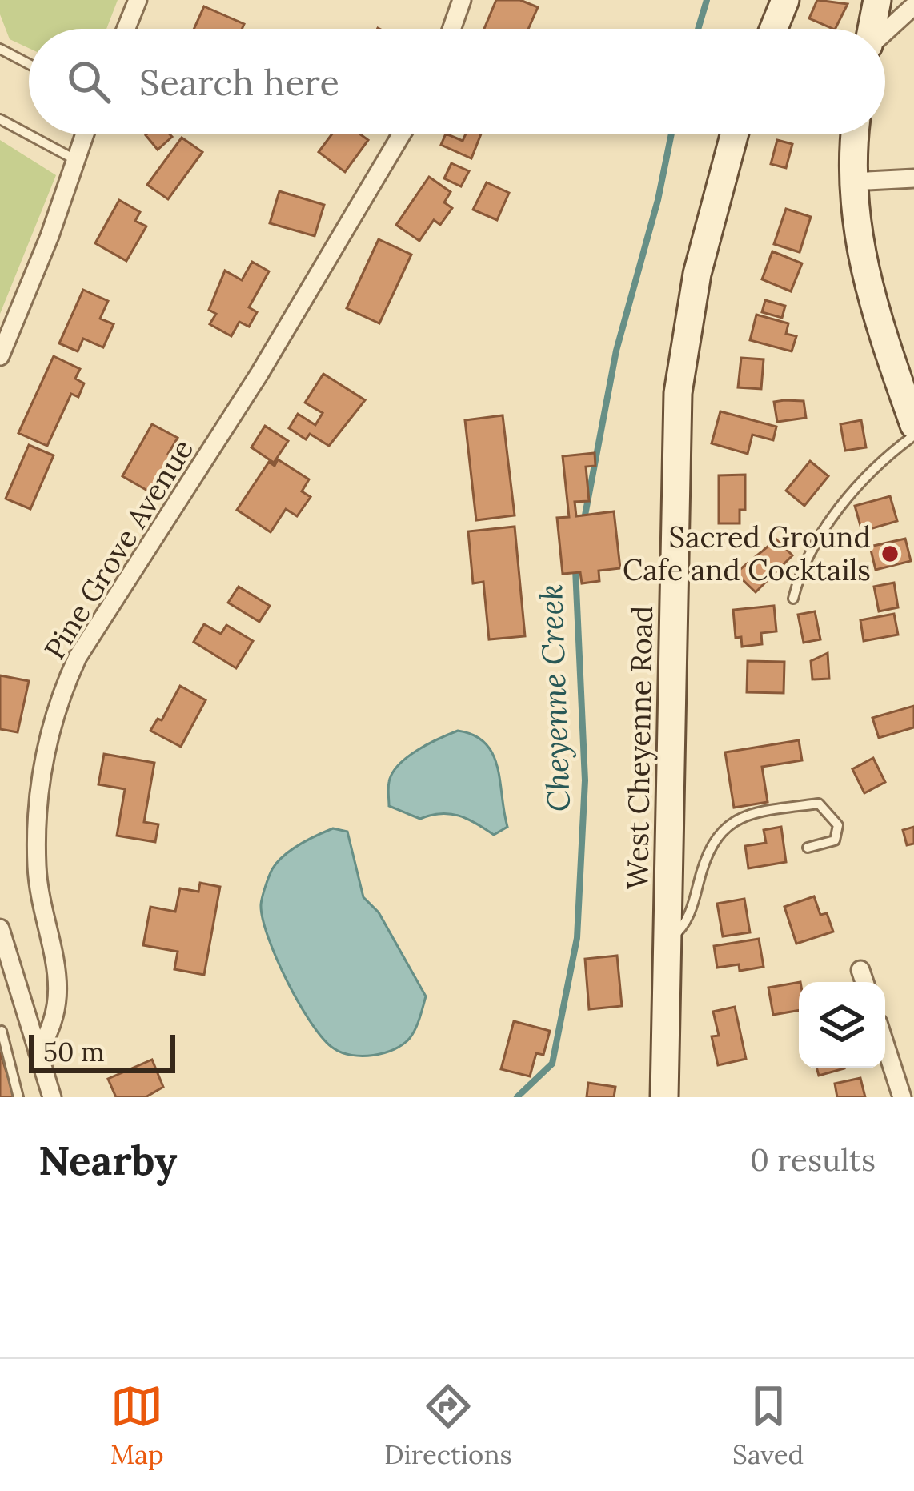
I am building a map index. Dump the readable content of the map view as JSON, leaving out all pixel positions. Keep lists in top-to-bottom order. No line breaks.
{"streets":{"street":["Pine Grove Avenue","West Cheyenne Road"]},"water":["Cheyenne Creek"],"places":["Sacred Ground Cafe and Cocktails"],"scale_bar":"50 m","page":{"search":"Search here","scale":"50 m","heading":["Nearby","0 results"],"nav":["Map","Directions","Saved"]}}
